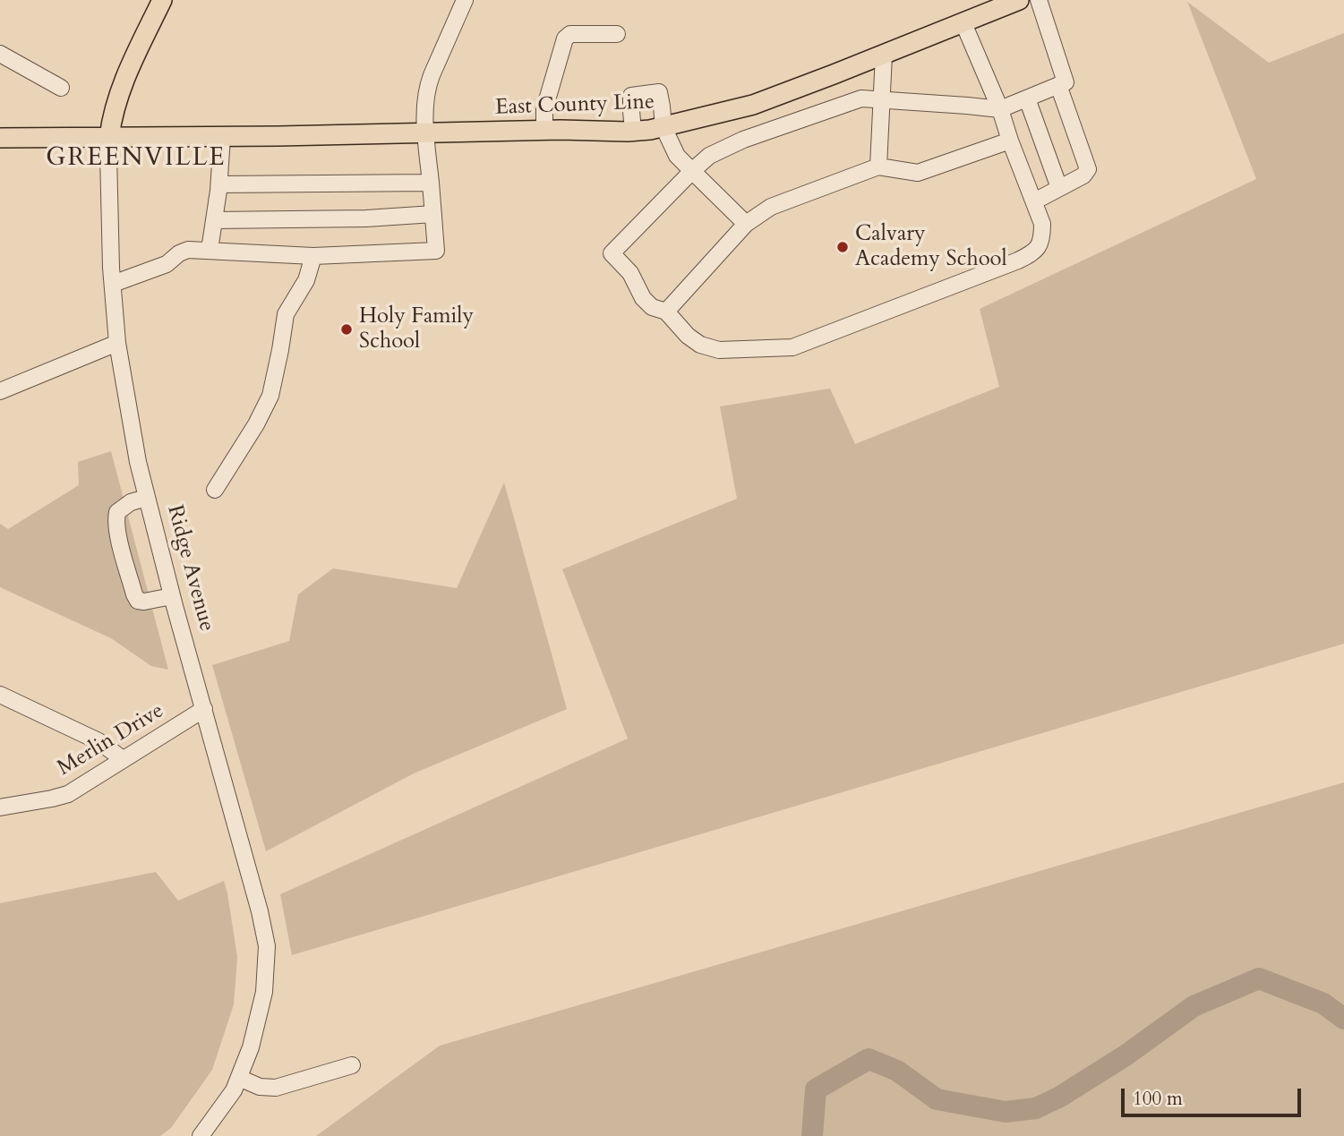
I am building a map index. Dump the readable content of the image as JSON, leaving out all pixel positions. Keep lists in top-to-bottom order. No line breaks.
{"streets":{"main road":["East County Line","Ridge Avenue"],"street":["Merlin Drive"]},"crossings":[["East County Line","Ridge Avenue"],["Ridge Avenue","Merlin Drive"]],"districts":["GREENVILLE"],"places":["Calvary Academy School","Holy Family School"],"scale_bar":"100 m"}
